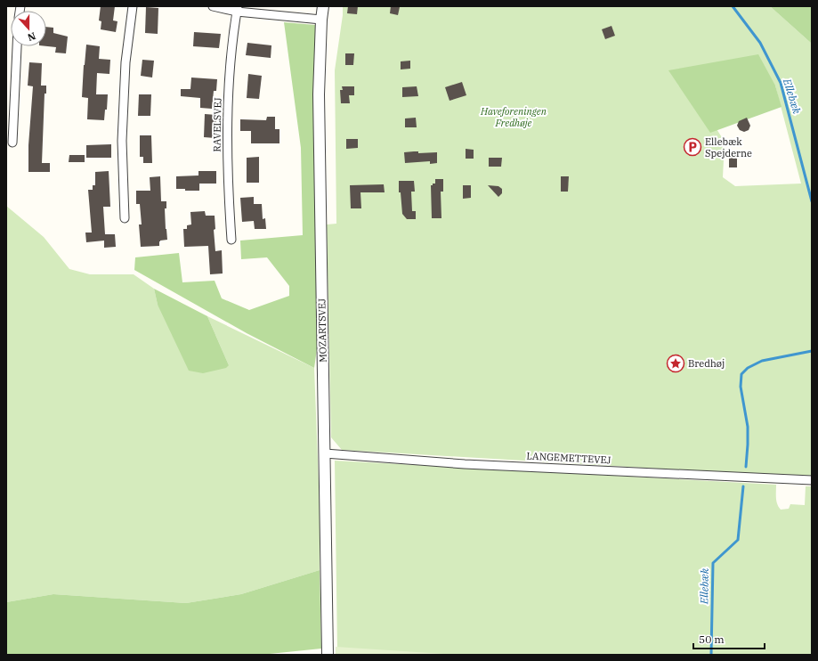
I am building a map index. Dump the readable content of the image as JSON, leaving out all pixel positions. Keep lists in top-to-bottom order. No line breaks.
{"streets":{"street":["RAVELSVEJ","MOZARTSVEJ","LANGEMETTEVEJ"]},"crossings":[["MOZARTSVEJ","LANGEMETTEVEJ"]],"water":["Ellebæk"],"parks":["Haveforeningen Fredhøje"],"places":{"parking":["Ellebæk Spejderne"],"place":["Bredhøj"]},"scale_bar":"50 m","north":"bottom"}
